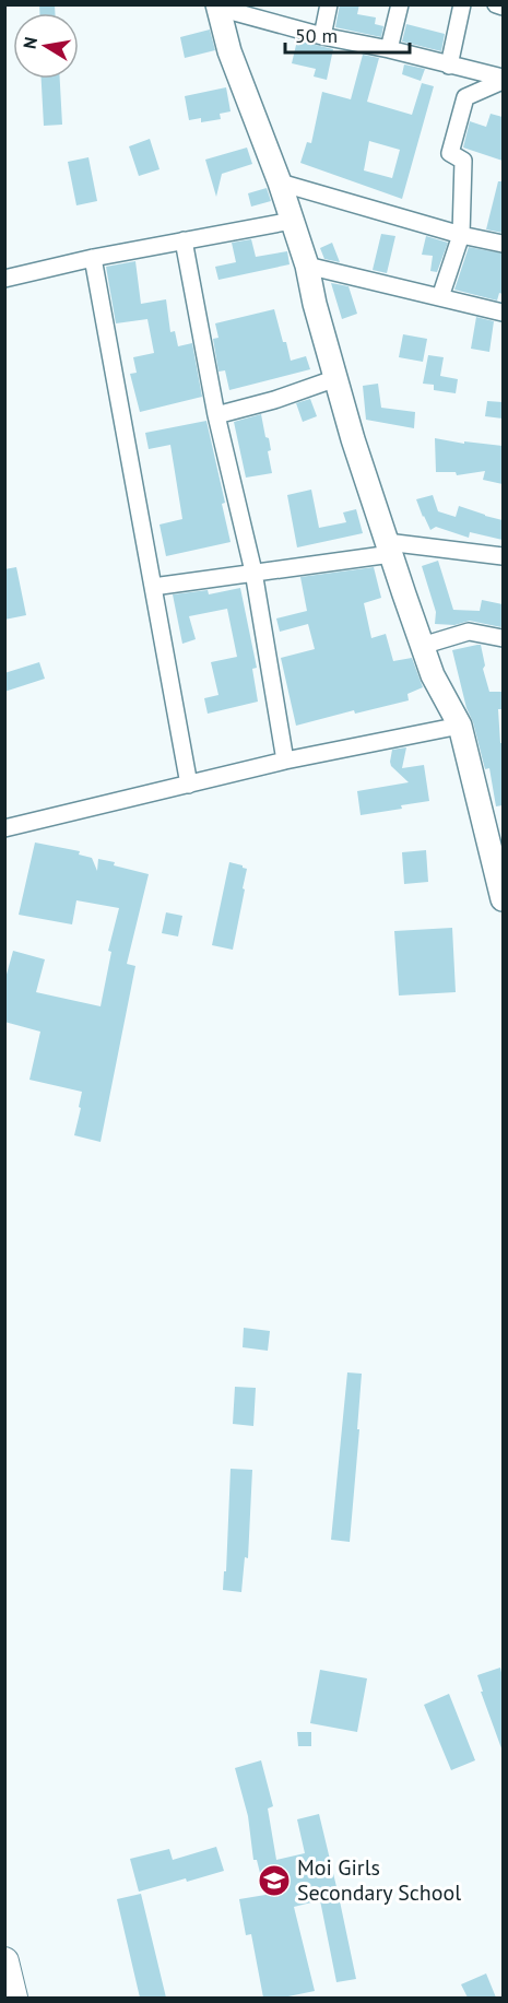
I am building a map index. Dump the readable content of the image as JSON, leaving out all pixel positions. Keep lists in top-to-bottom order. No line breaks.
{"places":{"school or university":["Moi Girls Secondary School"]},"scale_bar":"50 m","north":"left"}
